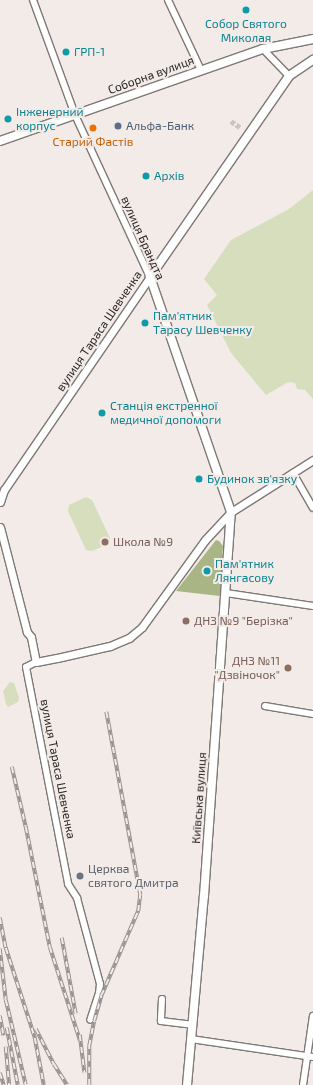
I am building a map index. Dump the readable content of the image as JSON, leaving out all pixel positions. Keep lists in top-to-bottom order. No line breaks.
{"streets":{"main road":["Соборна вулиця","вулиця Брандта","вулиця Тараса Шевченка","Київська вулиця"]},"crossings":[["Соборна вулиця","вулиця Брандта"],["вулиця Брандта","вулиця Тараса Шевченка"],["вулиця Брандта","Київська вулиця"]],"places":["Собор Святого Миколая","ГРП-1","Інженерний корпус","Альфа-Банк","Старий Фастів","Архів","Пам'ятник Тарасу Шевченку","Станція екстренної медичної допомоги","Будинок зв'язку","Школа №9","Пам'ятник Лянгасову","ДНЗ №9 \"Берізка\"","ДНЗ №11 \"Дзвіночок\"","Церква святого Дмитра"]}
